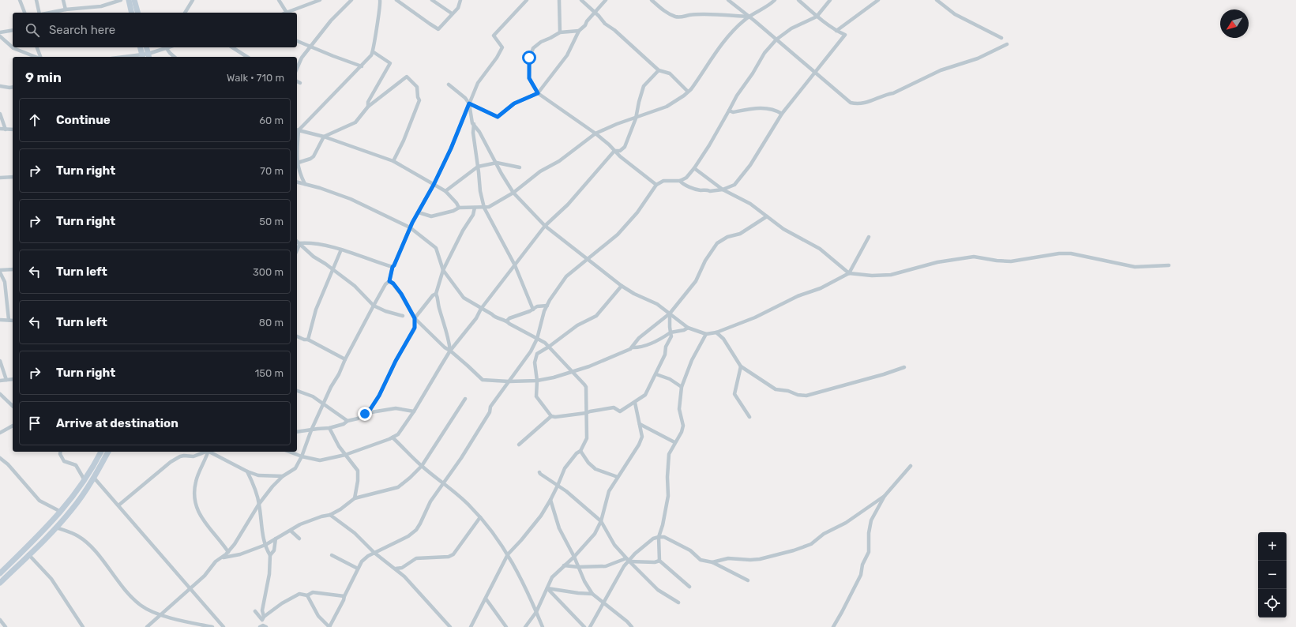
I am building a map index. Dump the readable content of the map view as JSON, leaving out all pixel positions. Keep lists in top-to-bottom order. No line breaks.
{"north":"bottom left","page":{"search":"Search here","heading":["9 min","Walk · 710 m"],"list":[["Continue","60 m"],["Turn right","70 m"],["Turn right","50 m"],["Turn left","300 m"],["Turn left","80 m"],["Turn right","150 m"],"Arrive at destination"],"map_buttons":["+","−"]}}
